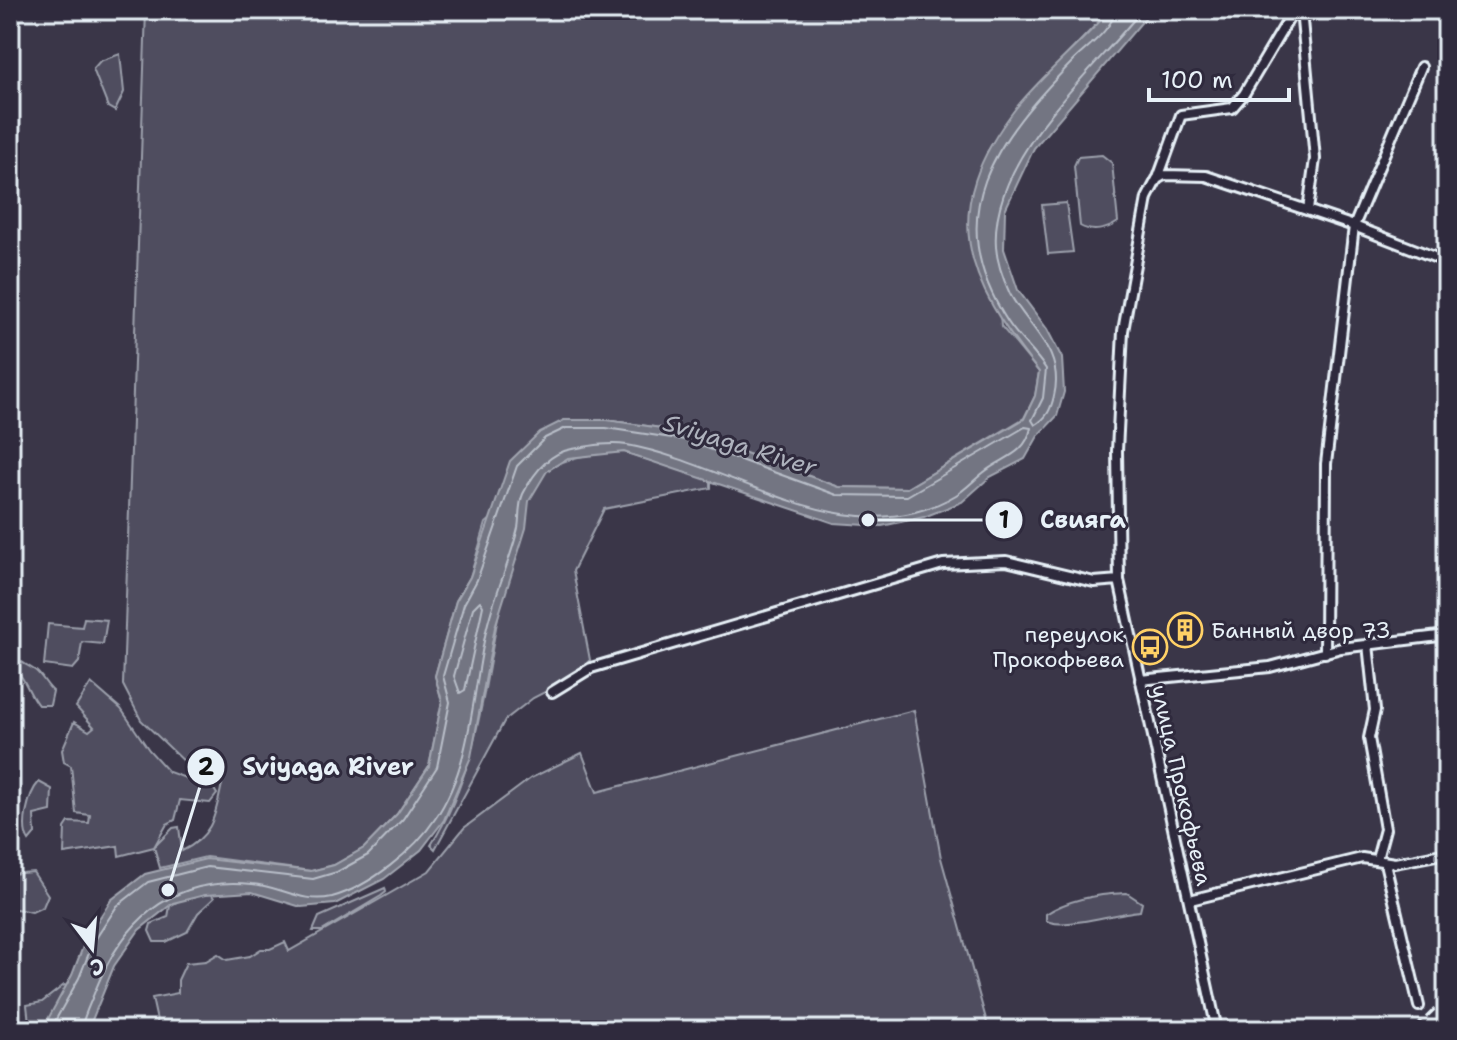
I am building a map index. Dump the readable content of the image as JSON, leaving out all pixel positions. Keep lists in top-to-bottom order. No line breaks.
{"streets":{"street":["улица Прокофьева"]},"water":["Sviyaga River"],"places":{"other":["Свияга","Sviyaga River"],"building":["Банный двор 73"],"bus stop":["переулок Прокофьева"]},"scale_bar":"100 m","north":"bottom"}
